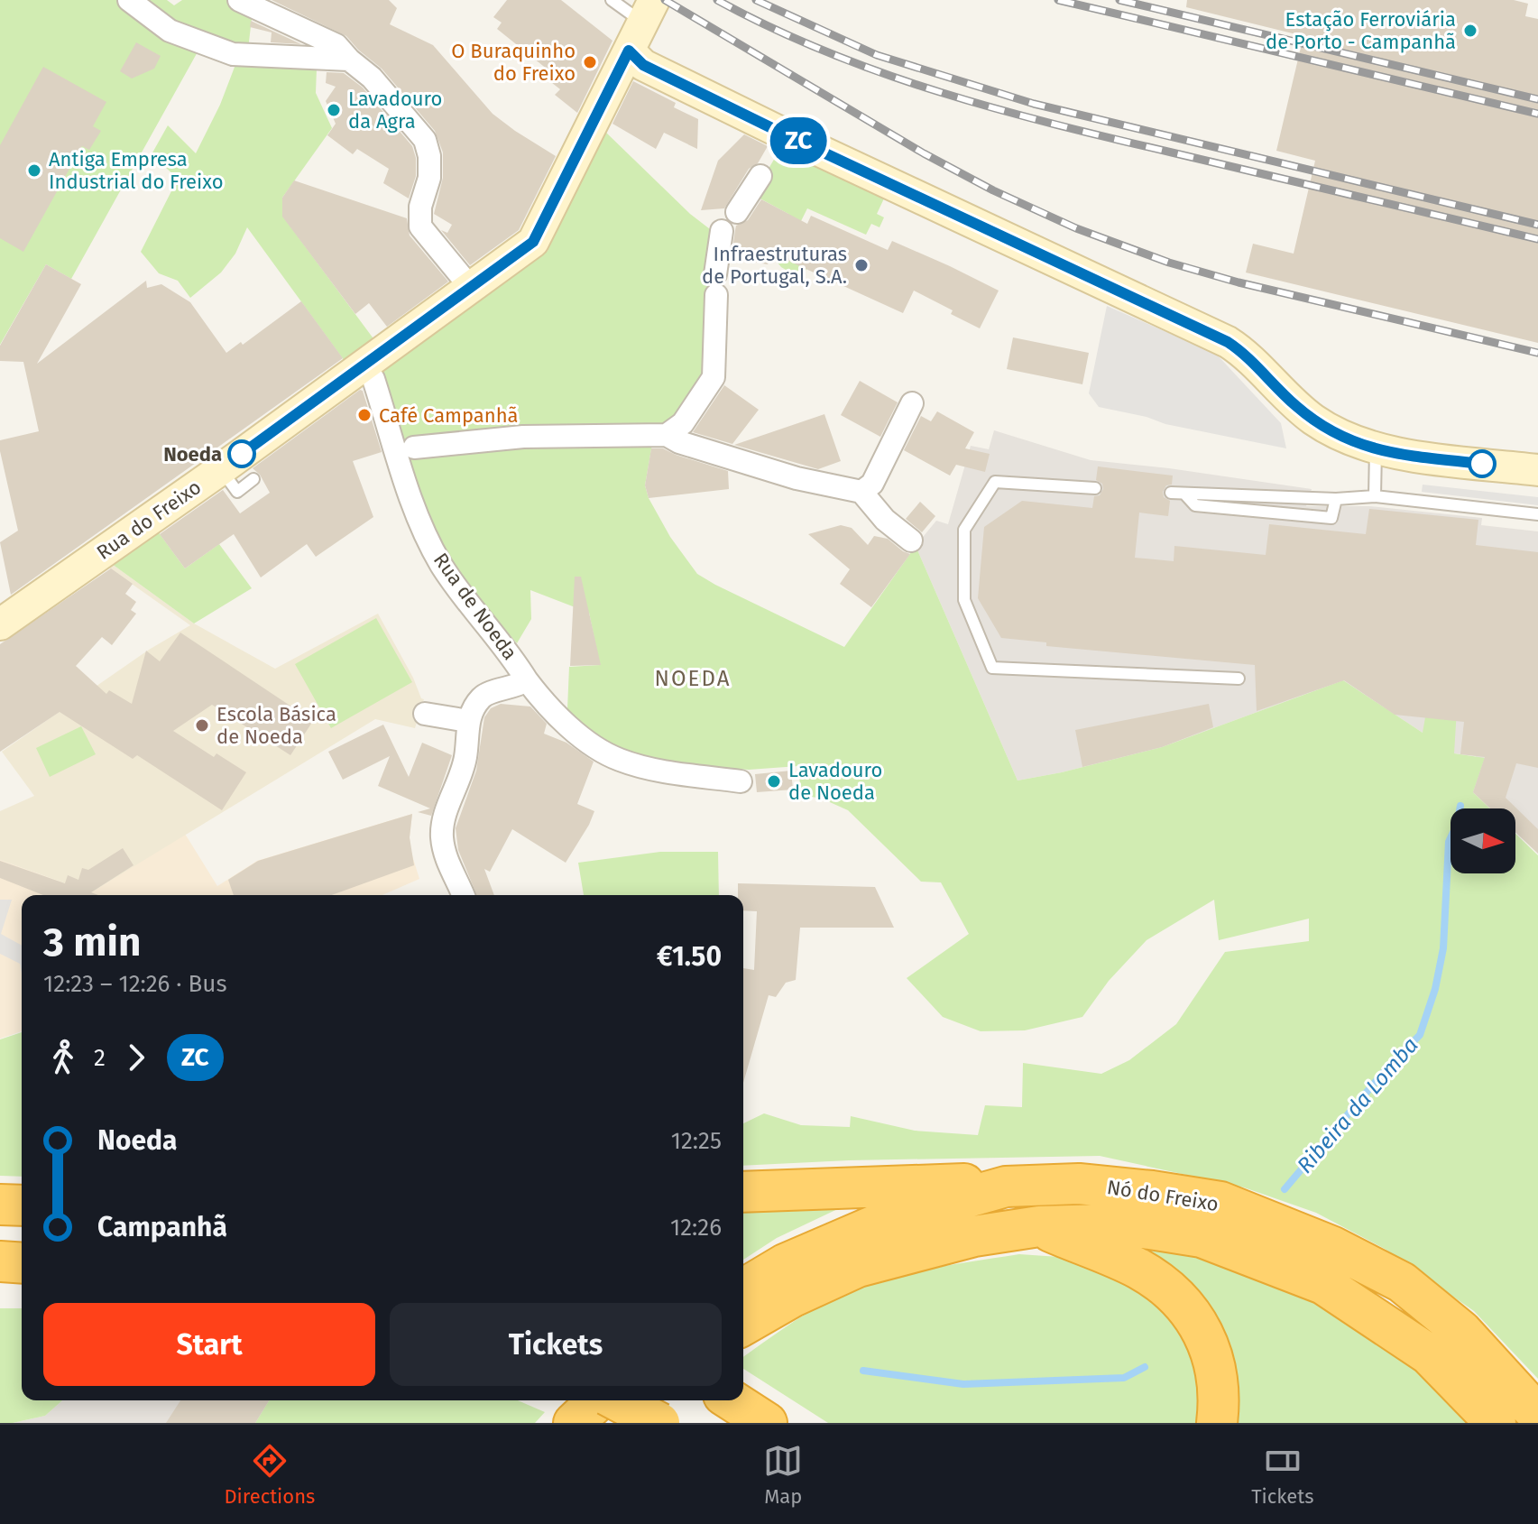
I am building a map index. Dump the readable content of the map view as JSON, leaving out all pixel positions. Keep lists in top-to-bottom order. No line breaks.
{"streets":{"highway":["Nó do Freixo"],"street":["Rua do Freixo","Rua de Noeda"]},"crossings":[["Rua do Freixo","Rua de Noeda"]],"districts":["NOEDA"],"water":["Ribeira da Lomba"],"places":["Estação Ferroviária de Porto - Campanhã","O Buraquinho do Freixo","Lavadouro da Agra","Antiga Empresa Industrial do Freixo","Infraestruturas de Portugal, S.A.","Café Campanhã","Noeda","Escola Básica de Noeda","Lavadouro de Noeda"],"lines":["bus line ZC"],"north":"right","page":{"on_map":"ZC","heading":["3 min","12:23 – 12:26 · Bus","€1.50"],"legs":["2","ZC"],"list":[{"name":"Noeda","value":"12:25"},{"name":"Campanhã","value":"12:26"}],"buttons":["Start","Tickets"],"tabs":["Directions","Map","Tickets"]}}
